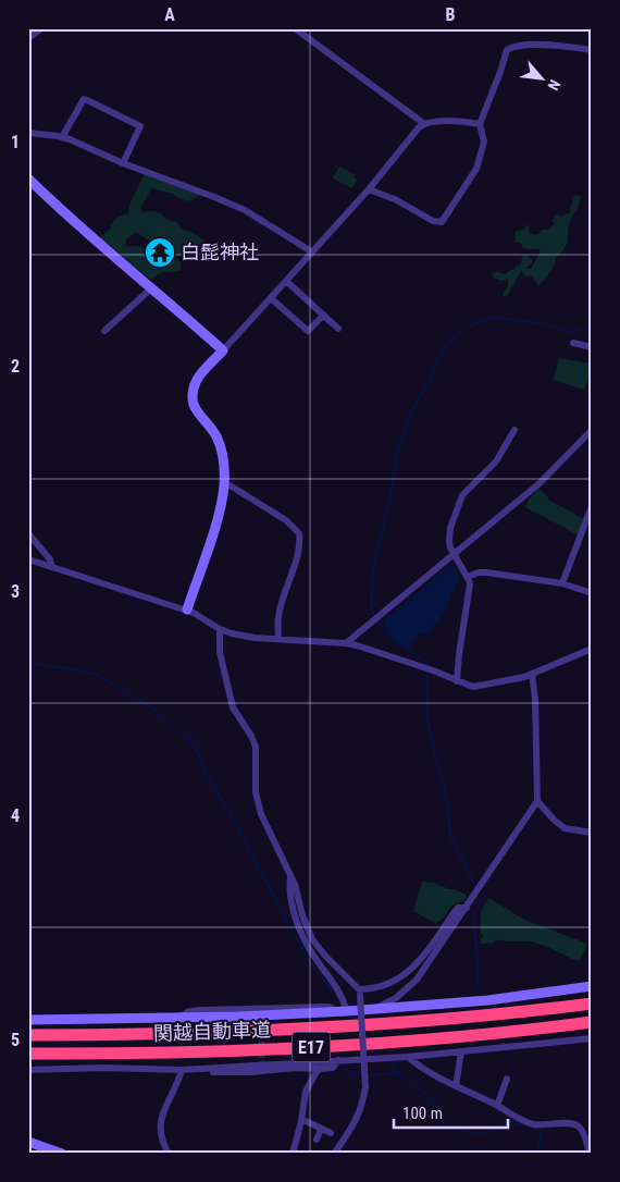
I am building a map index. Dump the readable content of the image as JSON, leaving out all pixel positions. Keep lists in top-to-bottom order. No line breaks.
{"streets":{"highway":["関越自動車道","E17"]},"places":{"temple":["白髭神社"]},"scale_bar":"100 m","north":"bottom right","grid":{"columns":["A","B"],"rows":["1","2","3","4","5"]}}
